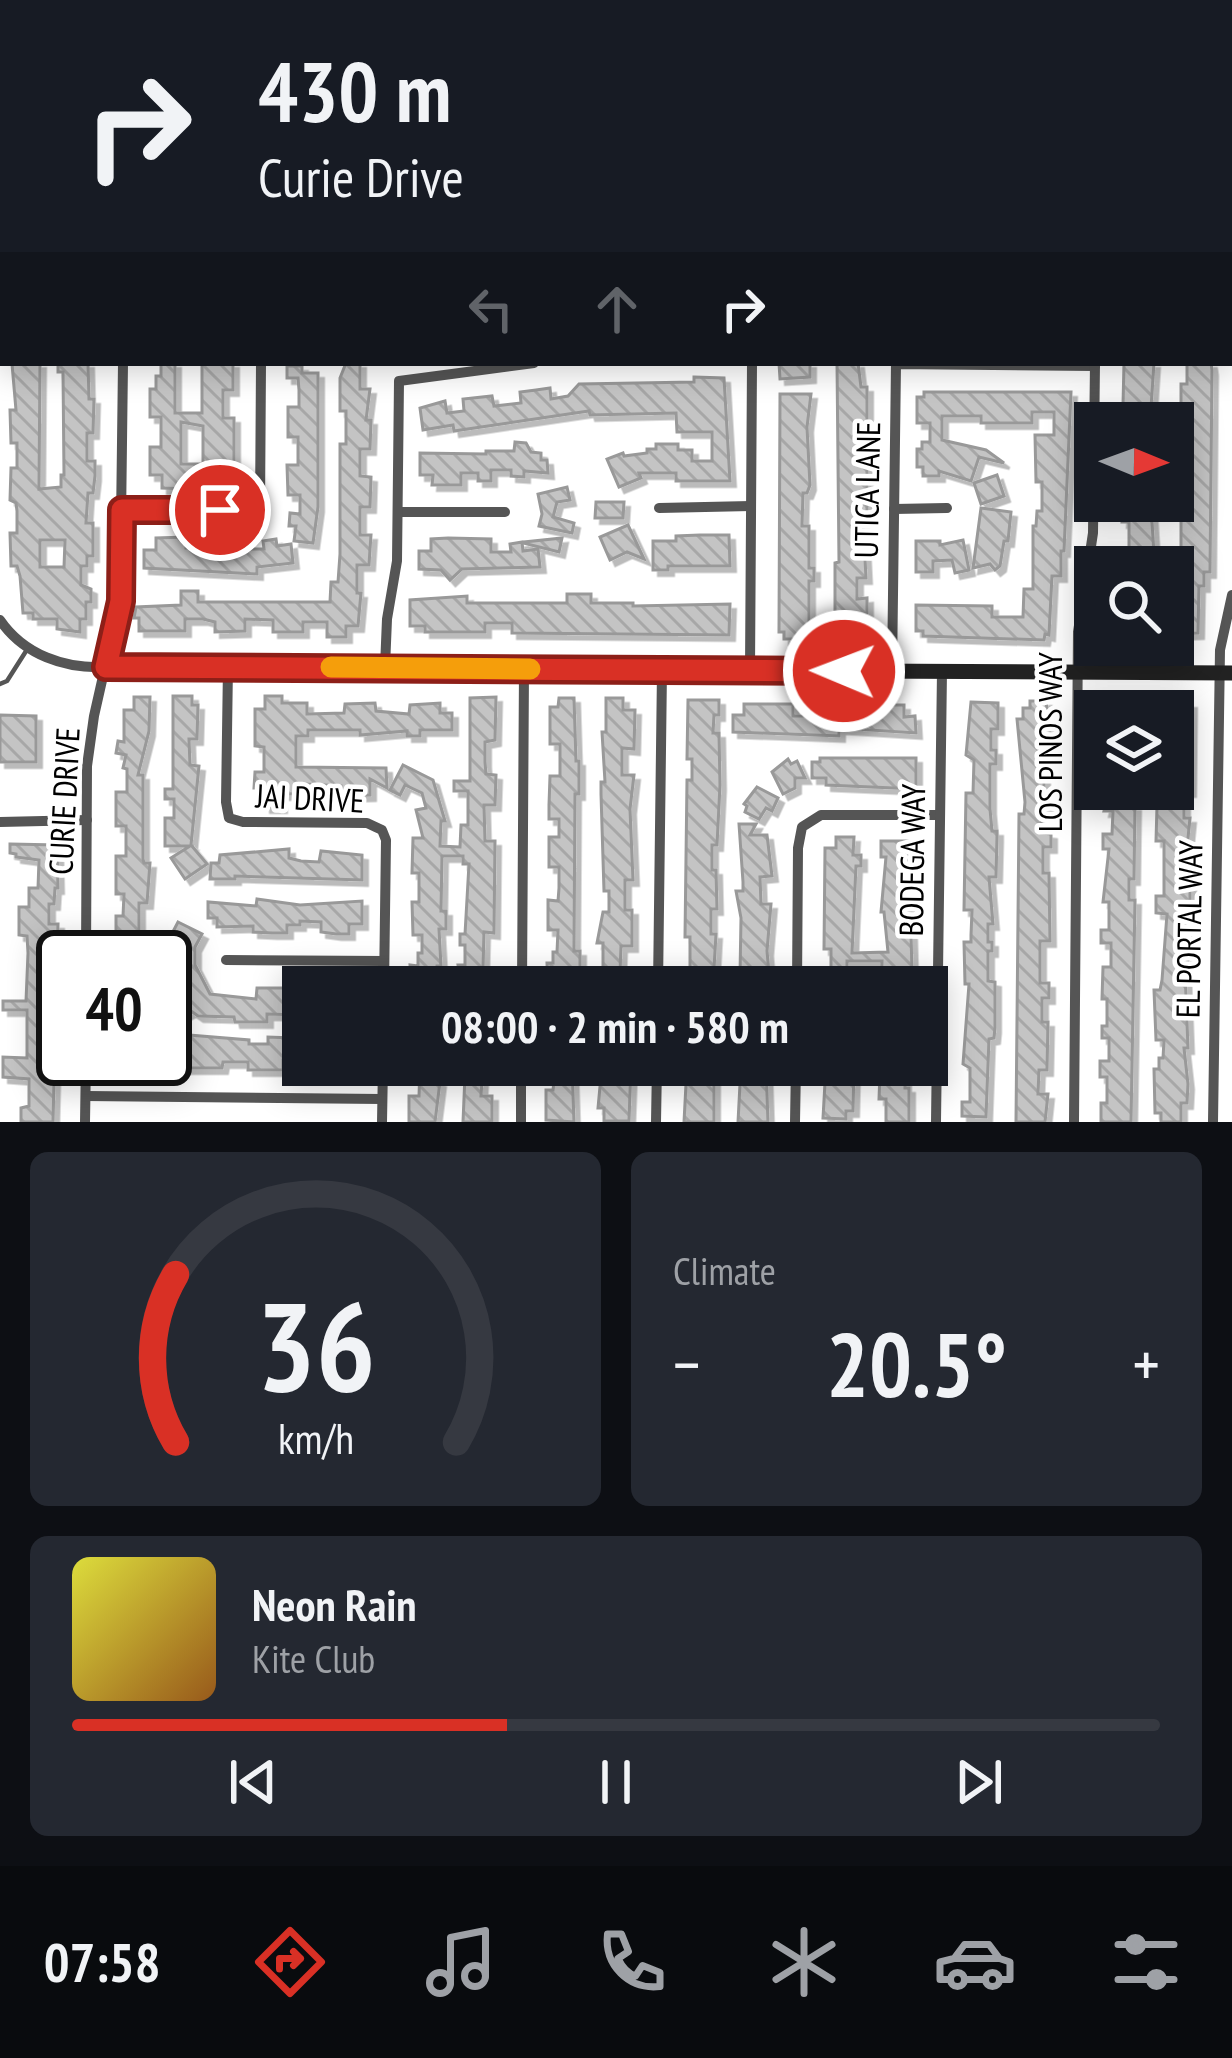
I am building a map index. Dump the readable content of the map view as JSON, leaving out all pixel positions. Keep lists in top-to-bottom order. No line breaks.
{"streets":{"street":["UTICA LANE","LOS PINOS WAY","JAI DRIVE","CURIE DRIVE","BODEGA WAY","EL PORTAL WAY"]},"north":"right","page":{"turn":["430 m","Curie Drive"],"limit":"40","trip":"08:00 · 2 min · 580 m","tile":"Climate","heat":["−","20.5°","+"],"song":["Neon Rain","Kite Club"],"tabs":"07:58","gauge":["36","km/h"]}}
